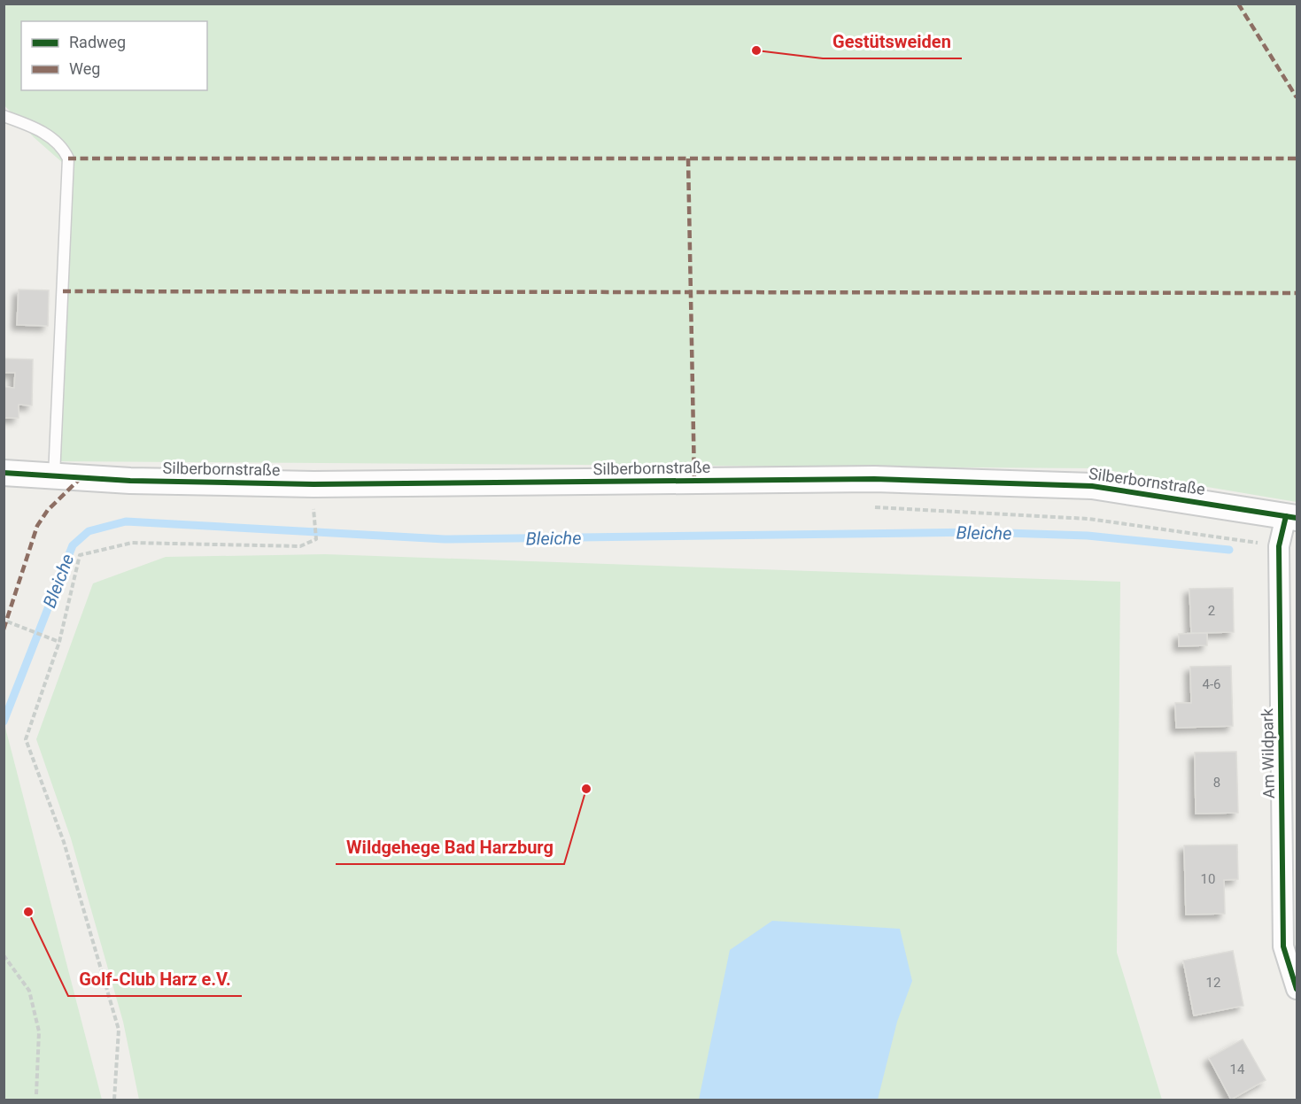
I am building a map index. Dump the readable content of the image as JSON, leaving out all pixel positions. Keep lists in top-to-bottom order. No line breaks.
{"streets":{"street":["Silberbornstraße","Am Wildpark"]},"crossings":[["Silberbornstraße","Am Wildpark"]],"water":["Bleiche"],"places":["Gestütsweiden","Wildgehege Bad Harzburg","Golf-Club Harz e.V."],"house_numbers":["2","4-6","8","10","12","14"],"legend":["Radweg","Weg"]}
